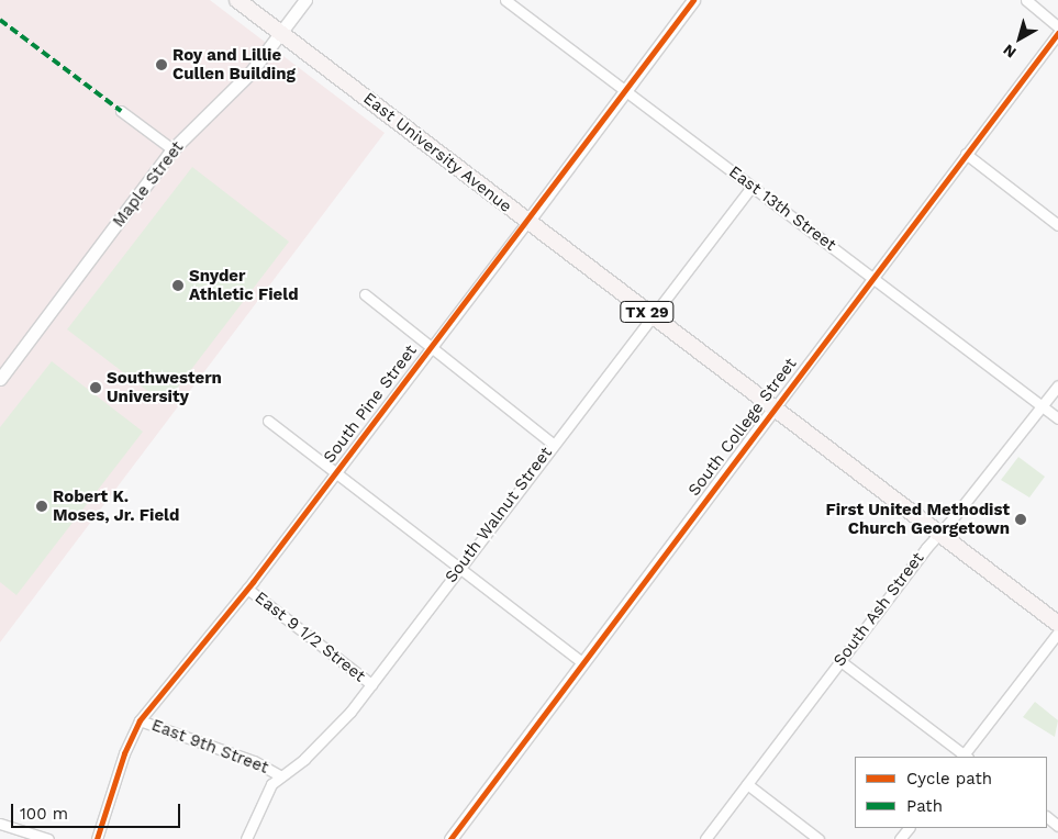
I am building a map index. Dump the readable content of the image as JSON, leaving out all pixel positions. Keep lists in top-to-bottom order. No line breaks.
{"streets":{"main road":["East University Avenue","TX 29"],"street":["Maple Street","East 13th Street","South Pine Street","South College Street","South Walnut Street","South Ash Street","East 9 1/2 Street","East 9th Street"]},"crossings":[["East University Avenue","Maple Street"],["East University Avenue","South Pine Street"],["East University Avenue","South College Street"],["East University Avenue","South Walnut Street"],["East University Avenue","South Ash Street"],["East 13th Street","South Pine Street"],["East 13th Street","South College Street"],["East 13th Street","South Walnut Street"],["East 13th Street","South Ash Street"],["South Pine Street","East 9 1/2 Street"],["South Pine Street","East 9th Street"],["South Walnut Street","East 9 1/2 Street"],["South Walnut Street","East 9th Street"]],"places":["Roy and Lillie Cullen Building","Snyder Athletic Field","Southwestern University","Robert K. Moses, Jr. Field","First United Methodist Church Georgetown"],"legend":["Cycle path","Path"],"scale_bar":"100 m","north":"bottom left"}
